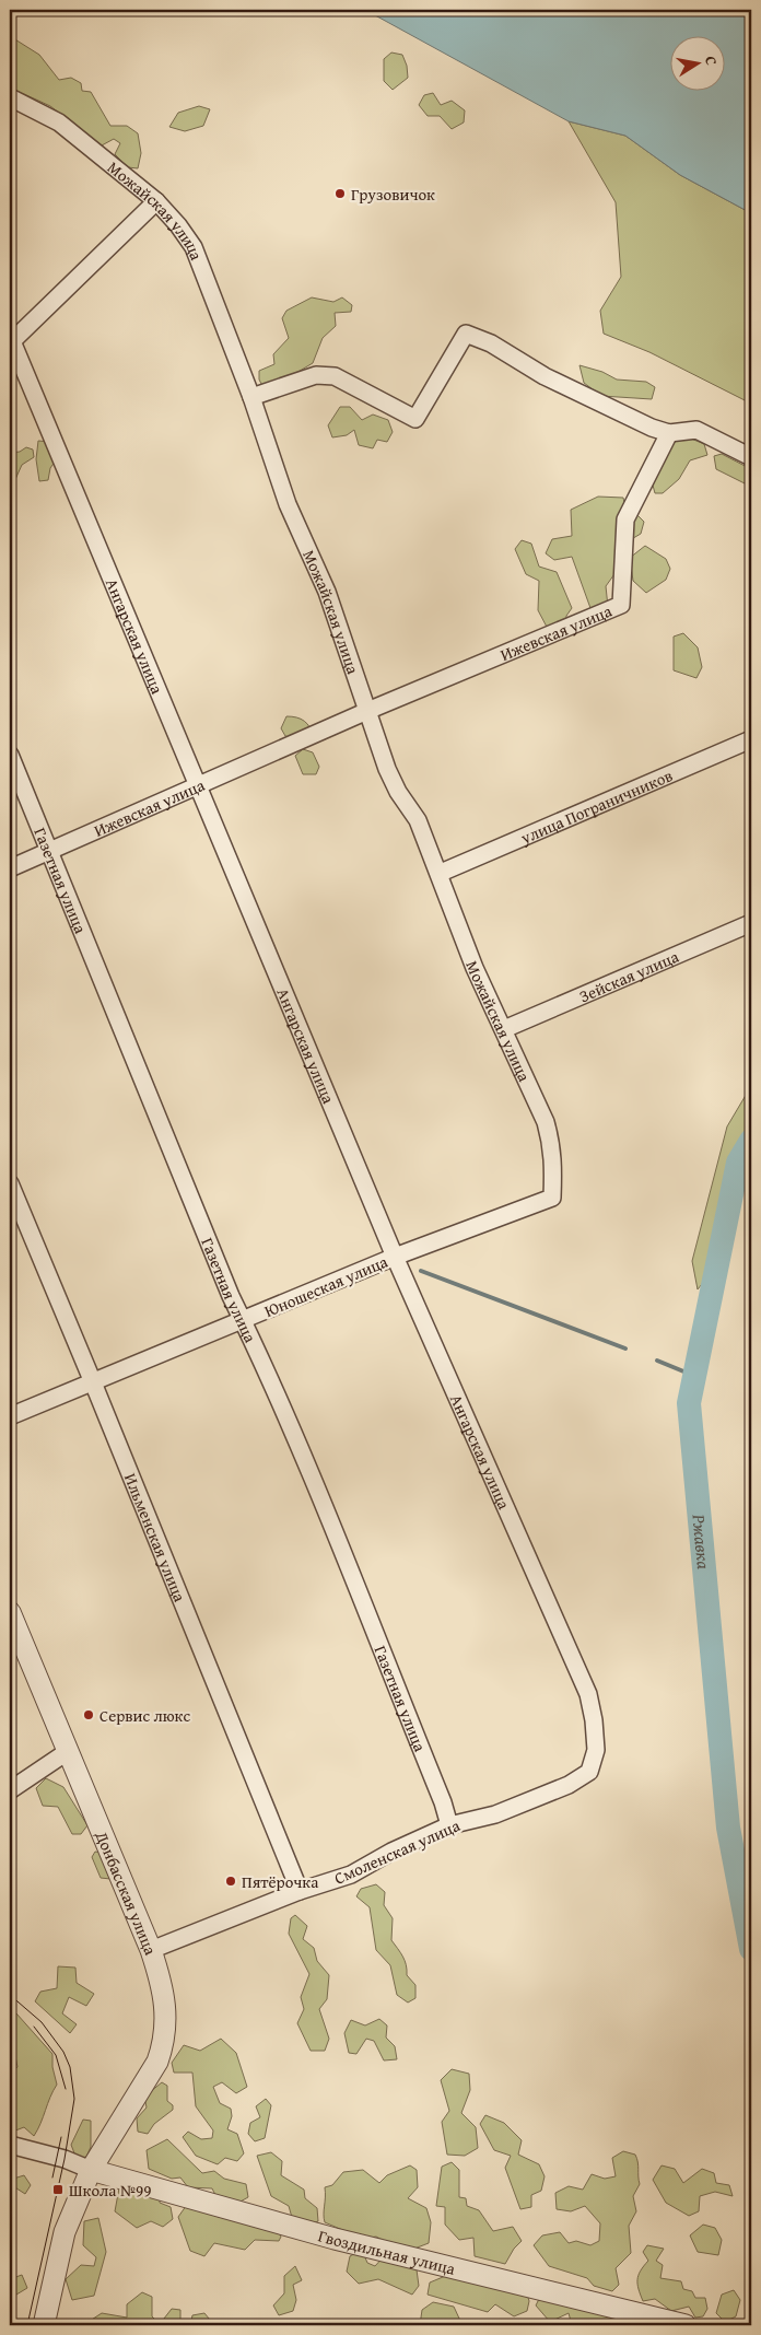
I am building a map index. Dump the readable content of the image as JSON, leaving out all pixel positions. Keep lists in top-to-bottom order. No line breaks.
{"streets":{"street":["Можайская улица","Ижевская улица","Ангарская улица","улица Пограничников","Газетная улица","Зейская улица","Юношеская улица","Ильменская улица","Смоленская улица","Донбасская улица","Гвоздильная улица"]},"crossings":[["Можайская улица","Ижевская улица"],["Можайская улица","улица Пограничников"],["Можайская улица","Зейская улица"],["Можайская улица","Юношеская улица"],["Ижевская улица","Ангарская улица"],["Ижевская улица","Газетная улица"],["Ангарская улица","Юношеская улица"],["Ангарская улица","Смоленская улица"],["Газетная улица","Юношеская улица"],["Газетная улица","Смоленская улица"],["Юношеская улица","Ильменская улица"],["Ильменская улица","Смоленская улица"],["Смоленская улица","Донбасская улица"],["Донбасская улица","Гвоздильная улица"]],"water":["Ржавка"],"places":{"other":["Грузовичок","Сервис люкс","Пятёрочка"],"transit":["Школа №99"]},"north":"right"}
